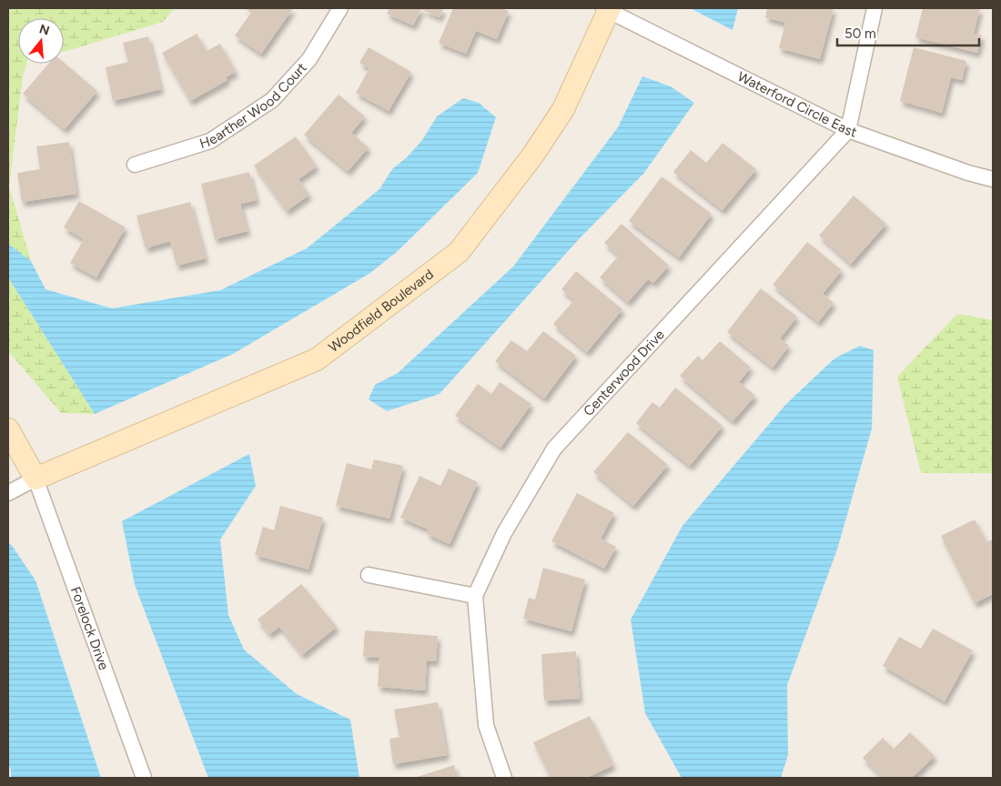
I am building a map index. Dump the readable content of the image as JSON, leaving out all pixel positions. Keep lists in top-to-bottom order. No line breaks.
{"streets":{"street":["Hearther Wood Court","Waterford Circle East","Woodfield Boulevard","Centerwood Drive","Forelock Drive"]},"crossings":[["Waterford Circle East","Woodfield Boulevard"],["Waterford Circle East","Centerwood Drive"],["Woodfield Boulevard","Forelock Drive"]],"scale_bar":"50 m","north":"top"}
